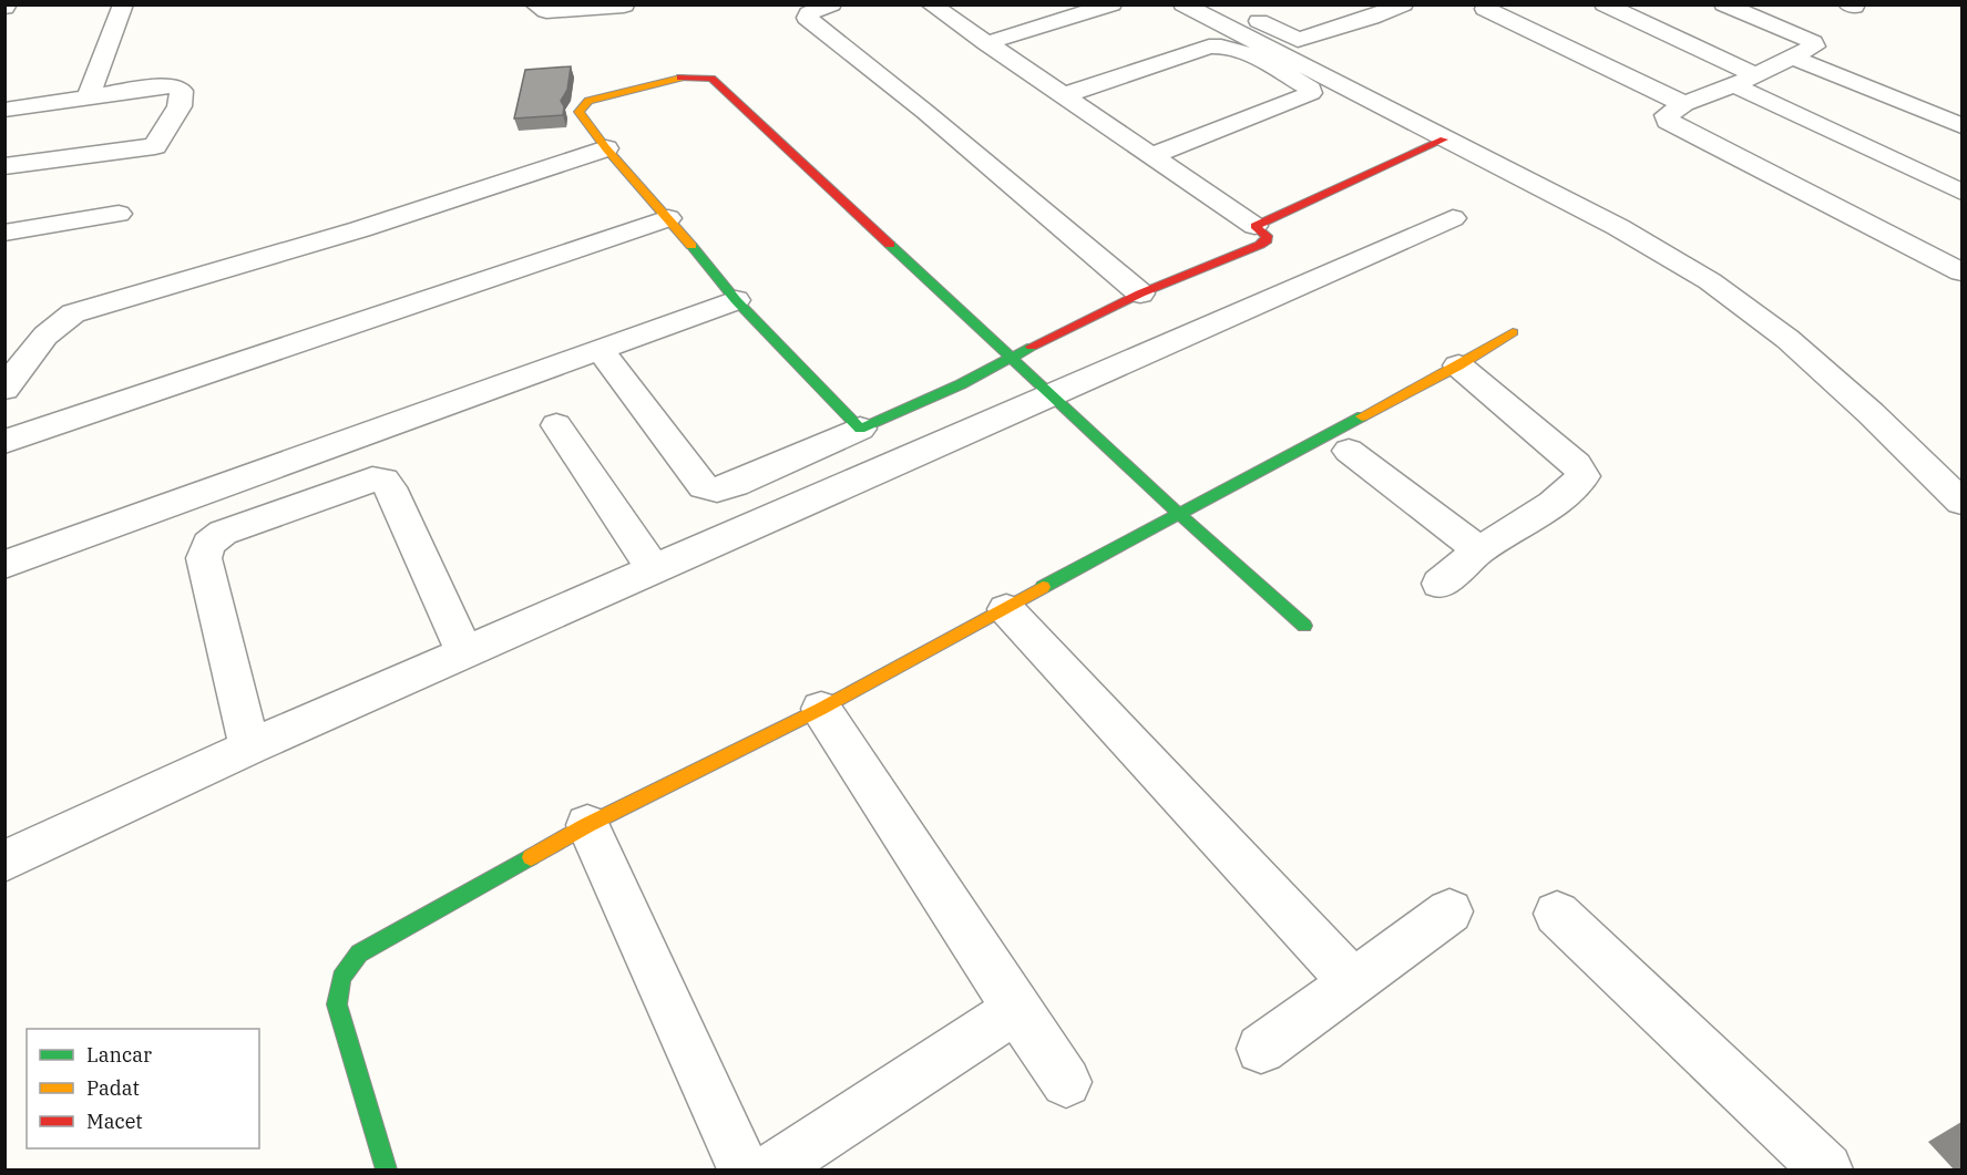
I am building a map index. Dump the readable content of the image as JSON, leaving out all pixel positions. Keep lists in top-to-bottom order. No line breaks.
{"legend":["Lancar","Padat","Macet"]}
